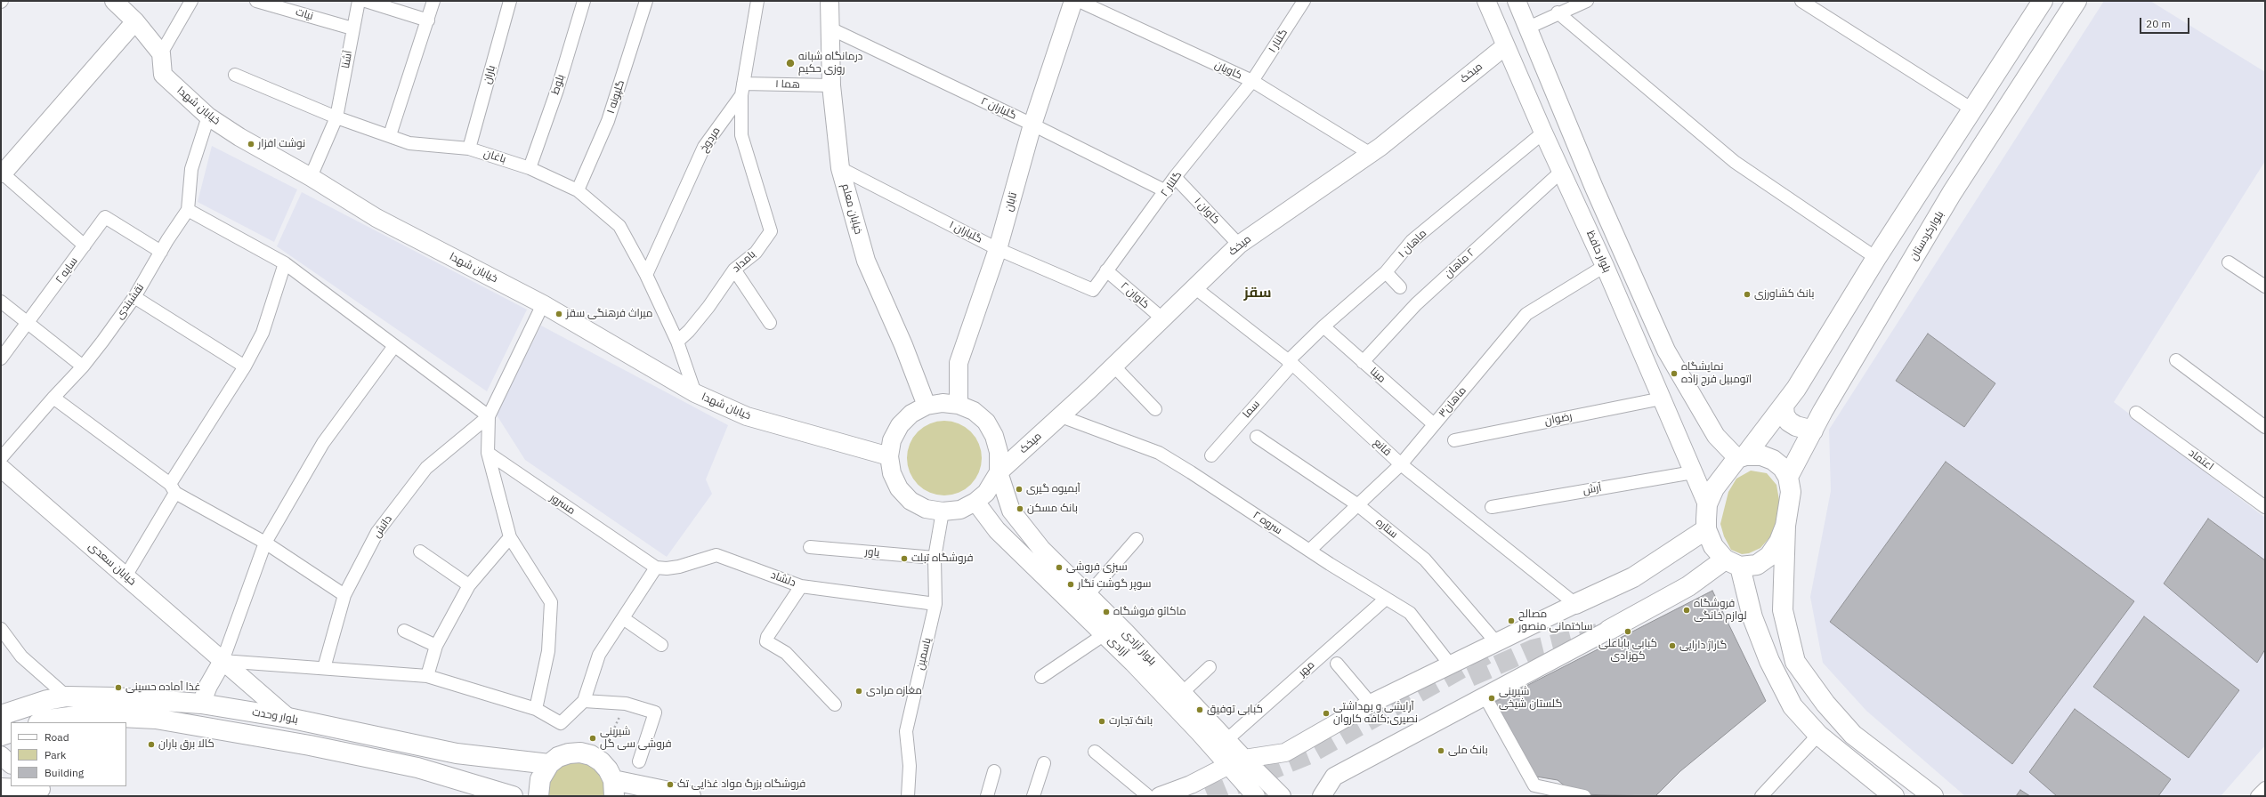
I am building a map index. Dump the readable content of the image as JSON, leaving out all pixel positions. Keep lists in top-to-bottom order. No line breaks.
{"streets":{"main road":["میخک","خیابان شهدا","تابان","خیابان معلم","بلوارکردستان","بلوار حافظ","خیابان سعدی","آزادی","بلوار آزادی","بلوار وحدت"],"street":["نیات","گلنار ۱","آشنا","کاویان","باران","بلوط","هما ۱","گلپونه ۱","گلباران ۲","مردوخ","باغان","گلنار ۲","کاوان ۱","گلباران ۱","ماهان ۱","بامداد","٢ ماهان","سایه ۲","کاوان ۲","نقشبندی","مینا","ماهان۳","سما","رضوان","قانع","اعتماد","آرش","مسرور","سروه ۲","دانش","ستاره","یاور","دلشاد","یاسمین","مهر"]},"crossings":[["نیات","آشنا"],["گلنار ۱","کاویان"],["گلنار ۱","گلنار ۲"],["آشنا","خیابان شهدا"],["آشنا","باغان"],["کاویان","میخک"],["کاویان","گلنار ۲"],["میخک","خیابان شهدا"],["میخک","تابان"],["میخک","خیابان معلم"],["میخک","کاوان ۱"],["میخک","بلوار حافظ"],["میخک","کاوان ۲"],["میخک","قانع"],["میخک","سروه ۲"],["میخک","آزادی"],["میخک","بلوار آزادی"],["میخک","یاسمین"],["باران","باغان"],["بلوط","باغان"],["هما ۱","مردوخ"],["هما ۱","خیابان معلم"],["هما ۱","بامداد"],["گلپونه ۱","باغان"],["خیابان شهدا","تابان"],["خیابان شهدا","خیابان معلم"],["خیابان شهدا","نقشبندی"],["خیابان شهدا","آزادی"],["خیابان شهدا","بلوار آزادی"],["خیابان شهدا","یاسمین"],["گلباران ۲","گلنار ۲"],["گلباران ۲","تابان"],["گلباران ۲","خیابان معلم"],["مردوخ","باغان"],["مردوخ","بامداد"],["باغان","بامداد"],["گلنار ۲","کاوان ۱"],["گلنار ۲","گلباران ۱"],["گلنار ۲","کاوان ۲"],["تابان","خیابان معلم"],["تابان","گلباران ۱"],["تابان","آزادی"],["تابان","بلوار آزادی"],["تابان","یاسمین"],["خیابان معلم","گلباران ۱"],["خیابان معلم","آزادی"],["خیابان معلم","بلوار آزادی"],["خیابان معلم","یاسمین"],["بلوارکردستان","بلوار حافظ"],["ماهان ۱","بلوار حافظ"],["ماهان ۱","مینا"],["ماهان ۱","سما"],["ماهان ۱","قانع"],["بلوار حافظ","٢ ماهان"],["بلوار حافظ","ماهان۳"],["بلوار حافظ","رضوان"],["بلوار حافظ","آرش"],["٢ ماهان","مینا"],["سایه ۲","نقشبندی"],["نقشبندی","خیابان سعدی"],["مینا","ماهان۳"],["ماهان۳","قانع"],["ماهان۳","سروه ۲"],["ماهان۳","ستاره"],["سما","قانع"],["مسرور","دلشاد"],["سروه ۲","مهر"],["یاور","یاسمین"],["خیابان سعدی","بلوار وحدت"],["دلشاد","یاسمین"],["آزادی","بلوار آزادی"],["آزادی","یاسمین"],["بلوار آزادی","یاسمین"],["بلوار آزادی","مهر"]],"districts":["سقز"],"places":["درمانگاه شبانه روزی حکیم","نوشت افزار","بانک کشاورزی","میراث فرهنگی سقز","نمایشگاه اتومبیل فرج زاده","آبمیوه گیری","بانک مسکن","فروشگاه تبلت","سبزی فروشی","سوپر گوشت نگار","فروشگاه لوازم خانگی","ماکائو فروشگاه","مصالح ساختمانی منصور","کبابی باباعلی کهزادی","گاراژ دارایی","غذا آماده حسینی","مغازه مرادی","شیرینی گلستان شیخی","کبابی توفیق","آرایشی و بهداشتی نصیری;کافه کاروان","بانک تجارت","شیرینی فروشی سی گل","کالا برق باران","بانک ملی","فروشگاه بزرگ مواد غذایی تک"],"legend":["Road","Park","Building"],"scale_bar":"20 m"}
